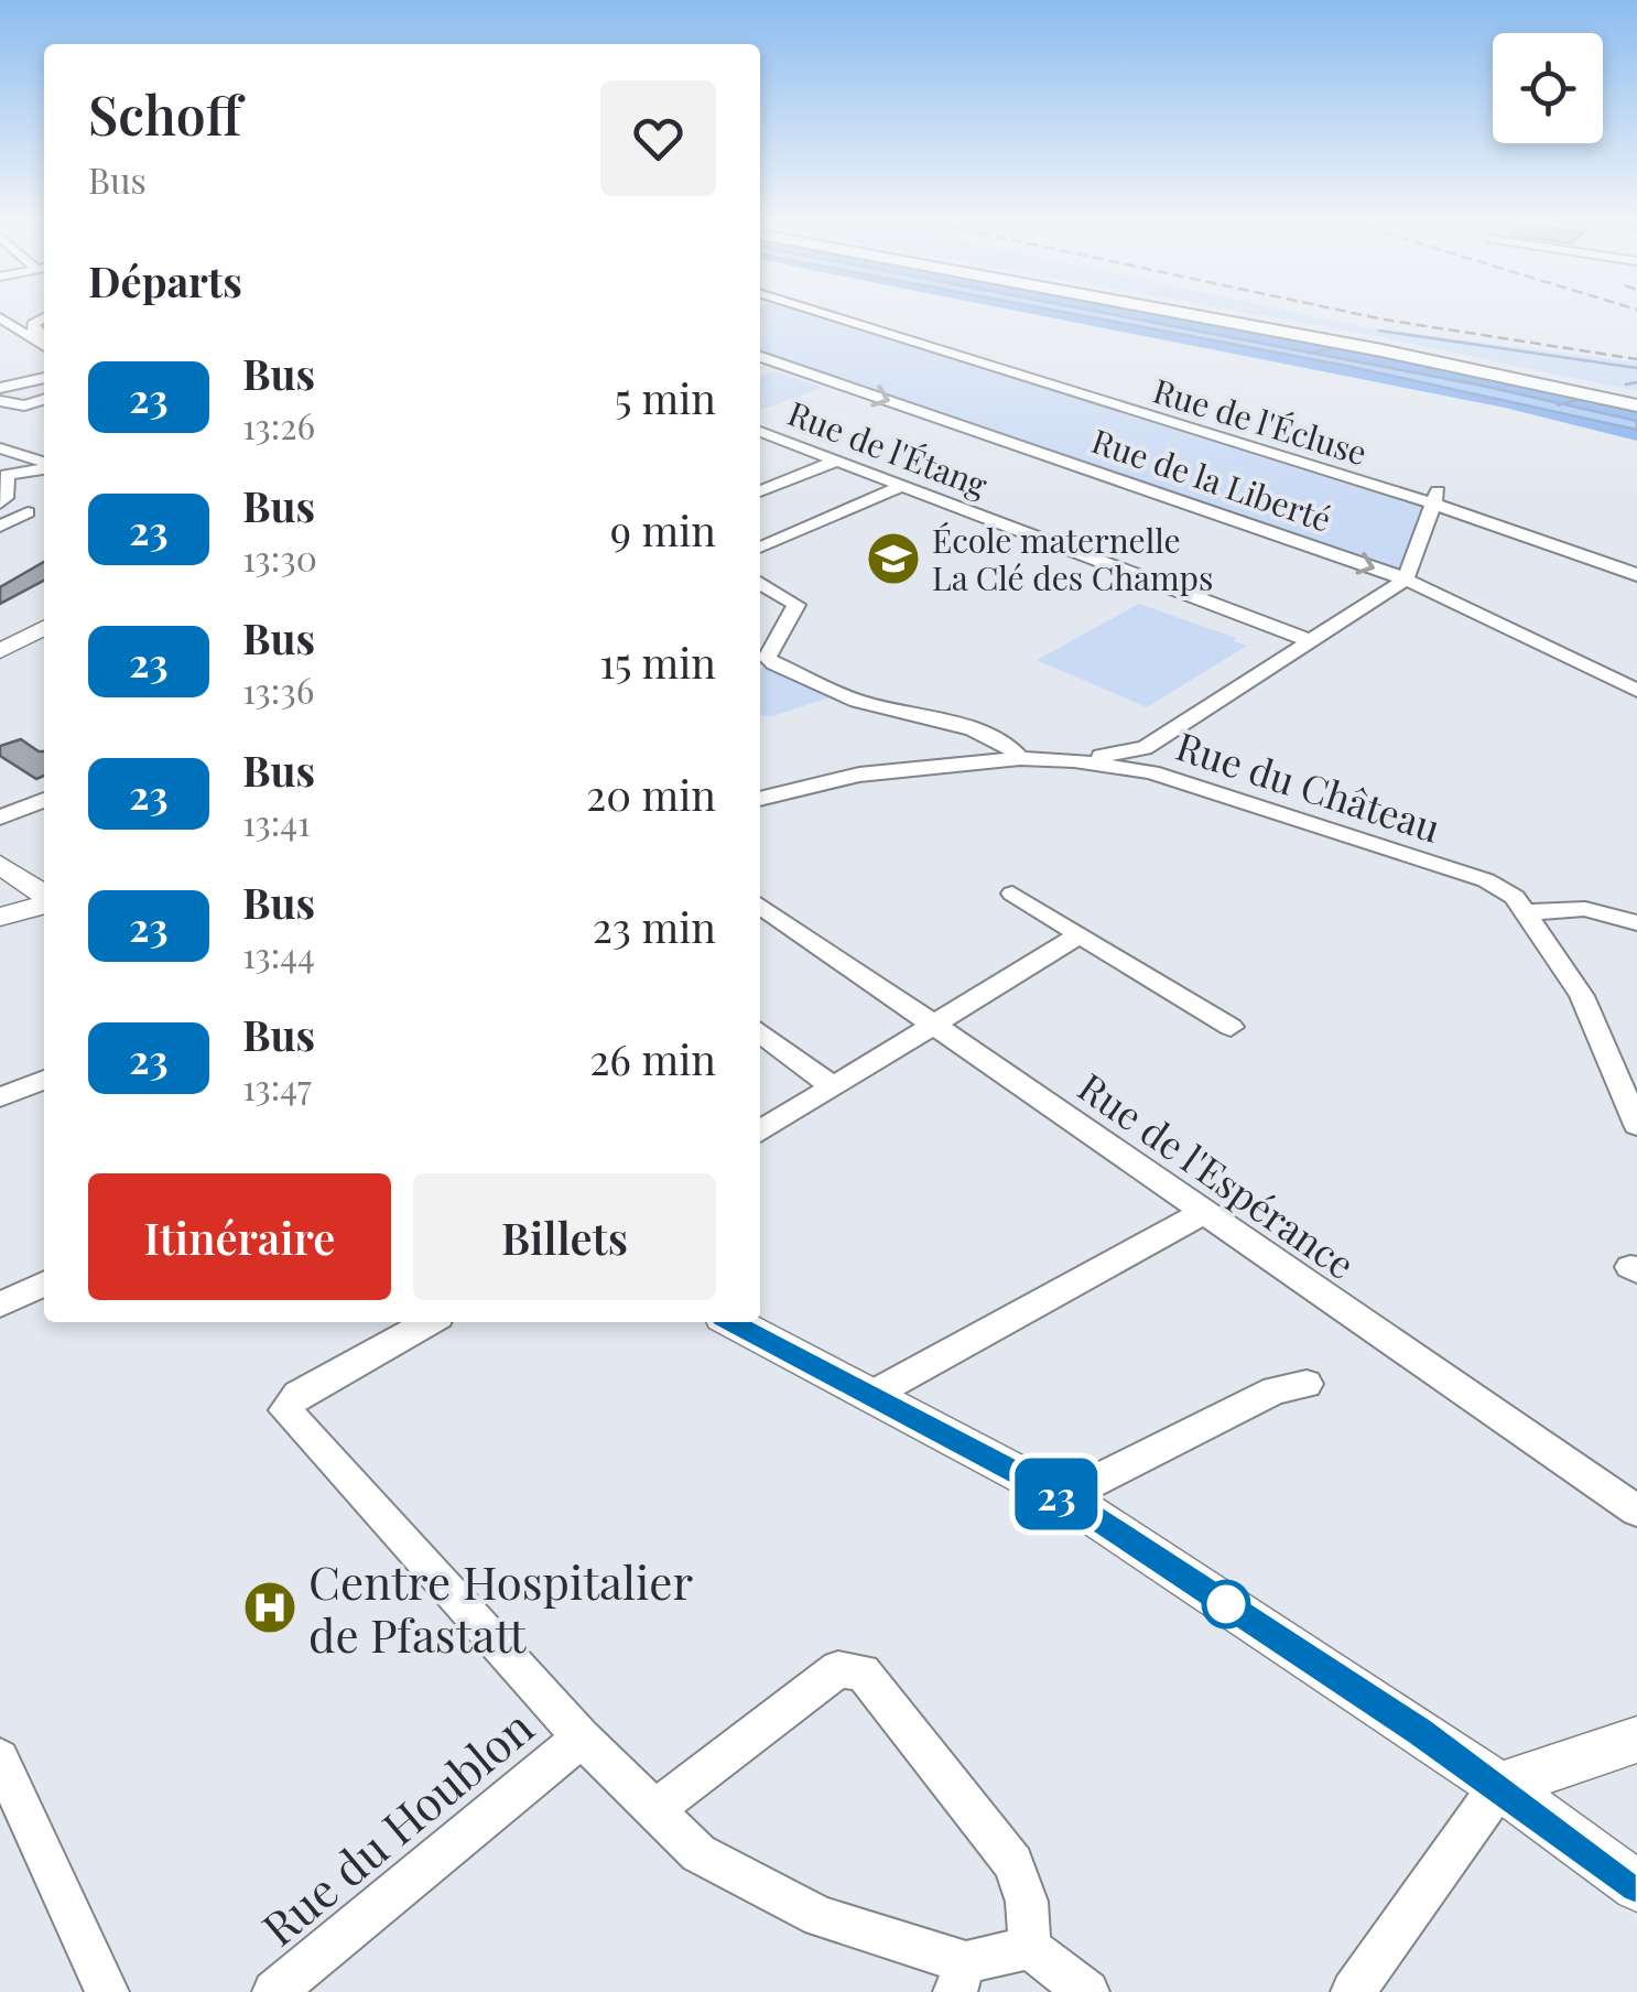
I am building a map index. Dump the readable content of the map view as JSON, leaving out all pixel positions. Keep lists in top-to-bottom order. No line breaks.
{"streets":{"street":["Rue de l'Écluse","Rue de l'Étang","Rue de la Liberté","Rue du Château","Rue de l'Espérance","Rue du Houblon"]},"one_way":["Rue de la Liberté"],"places":{"school or university":["École maternelle La Clé des Champs"],"hospital":["Centre Hospitalier de Pfastatt"]},"lines":["bus line 23"],"page":{"on_map":"23","heading":[["Schoff","Bus"],"Départs"],"list":[{"mark":"23","name":"Bus","note":"13:26","value":"5 min"},{"mark":"23","name":"Bus","note":"13:30","value":"9 min"},{"mark":"23","name":"Bus","note":"13:36","value":"15 min"},{"mark":"23","name":"Bus","note":"13:41","value":"20 min"},{"mark":"23","name":"Bus","note":"13:44","value":"23 min"},{"mark":"23","name":"Bus","note":"13:47","value":"26 min"}],"buttons":["Itinéraire","Billets"]}}
